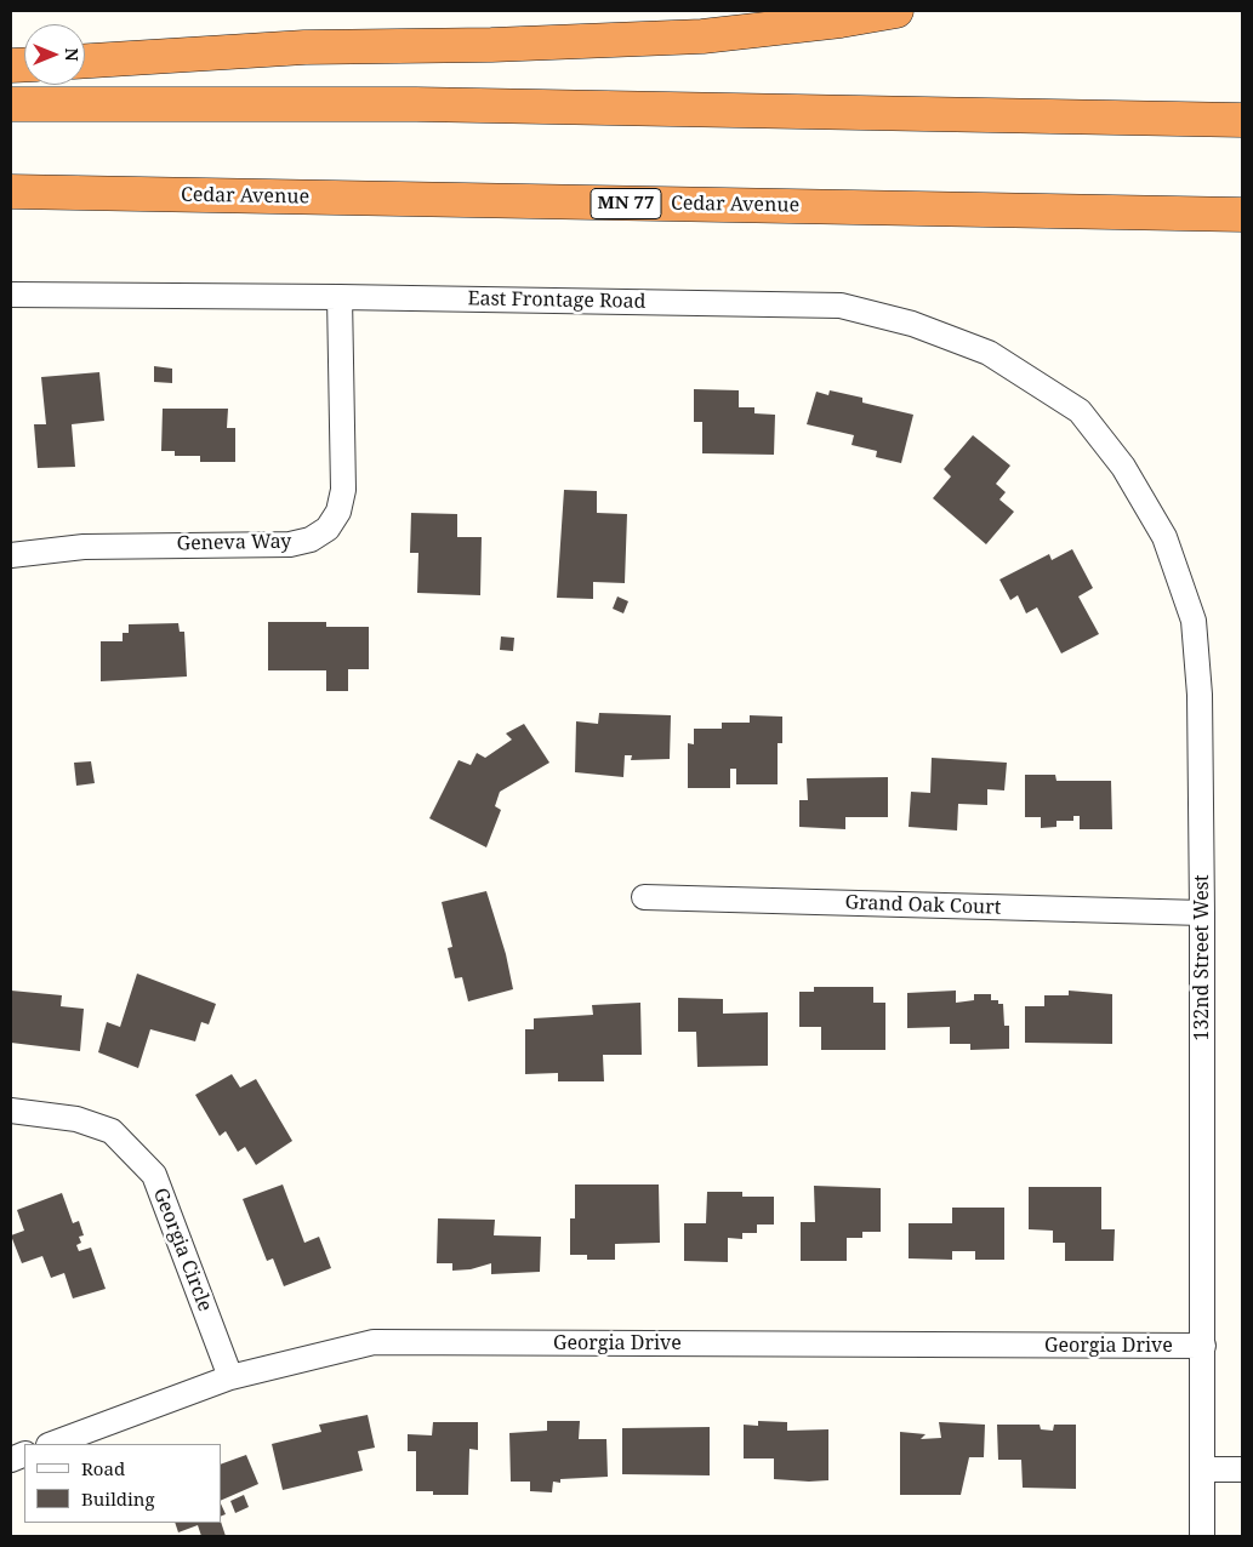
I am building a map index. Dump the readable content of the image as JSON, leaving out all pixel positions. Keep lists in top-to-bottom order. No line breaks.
{"streets":{"highway":["Cedar Avenue","MN 77"],"street":["East Frontage Road","Geneva Way","Grand Oak Court","132nd Street West","Georgia Circle","Georgia Drive"]},"crossings":[["East Frontage Road","Geneva Way"],["East Frontage Road","132nd Street West"],["Grand Oak Court","132nd Street West"],["132nd Street West","Georgia Drive"],["Georgia Circle","Georgia Drive"]],"legend":["Road","Building"],"north":"right"}
